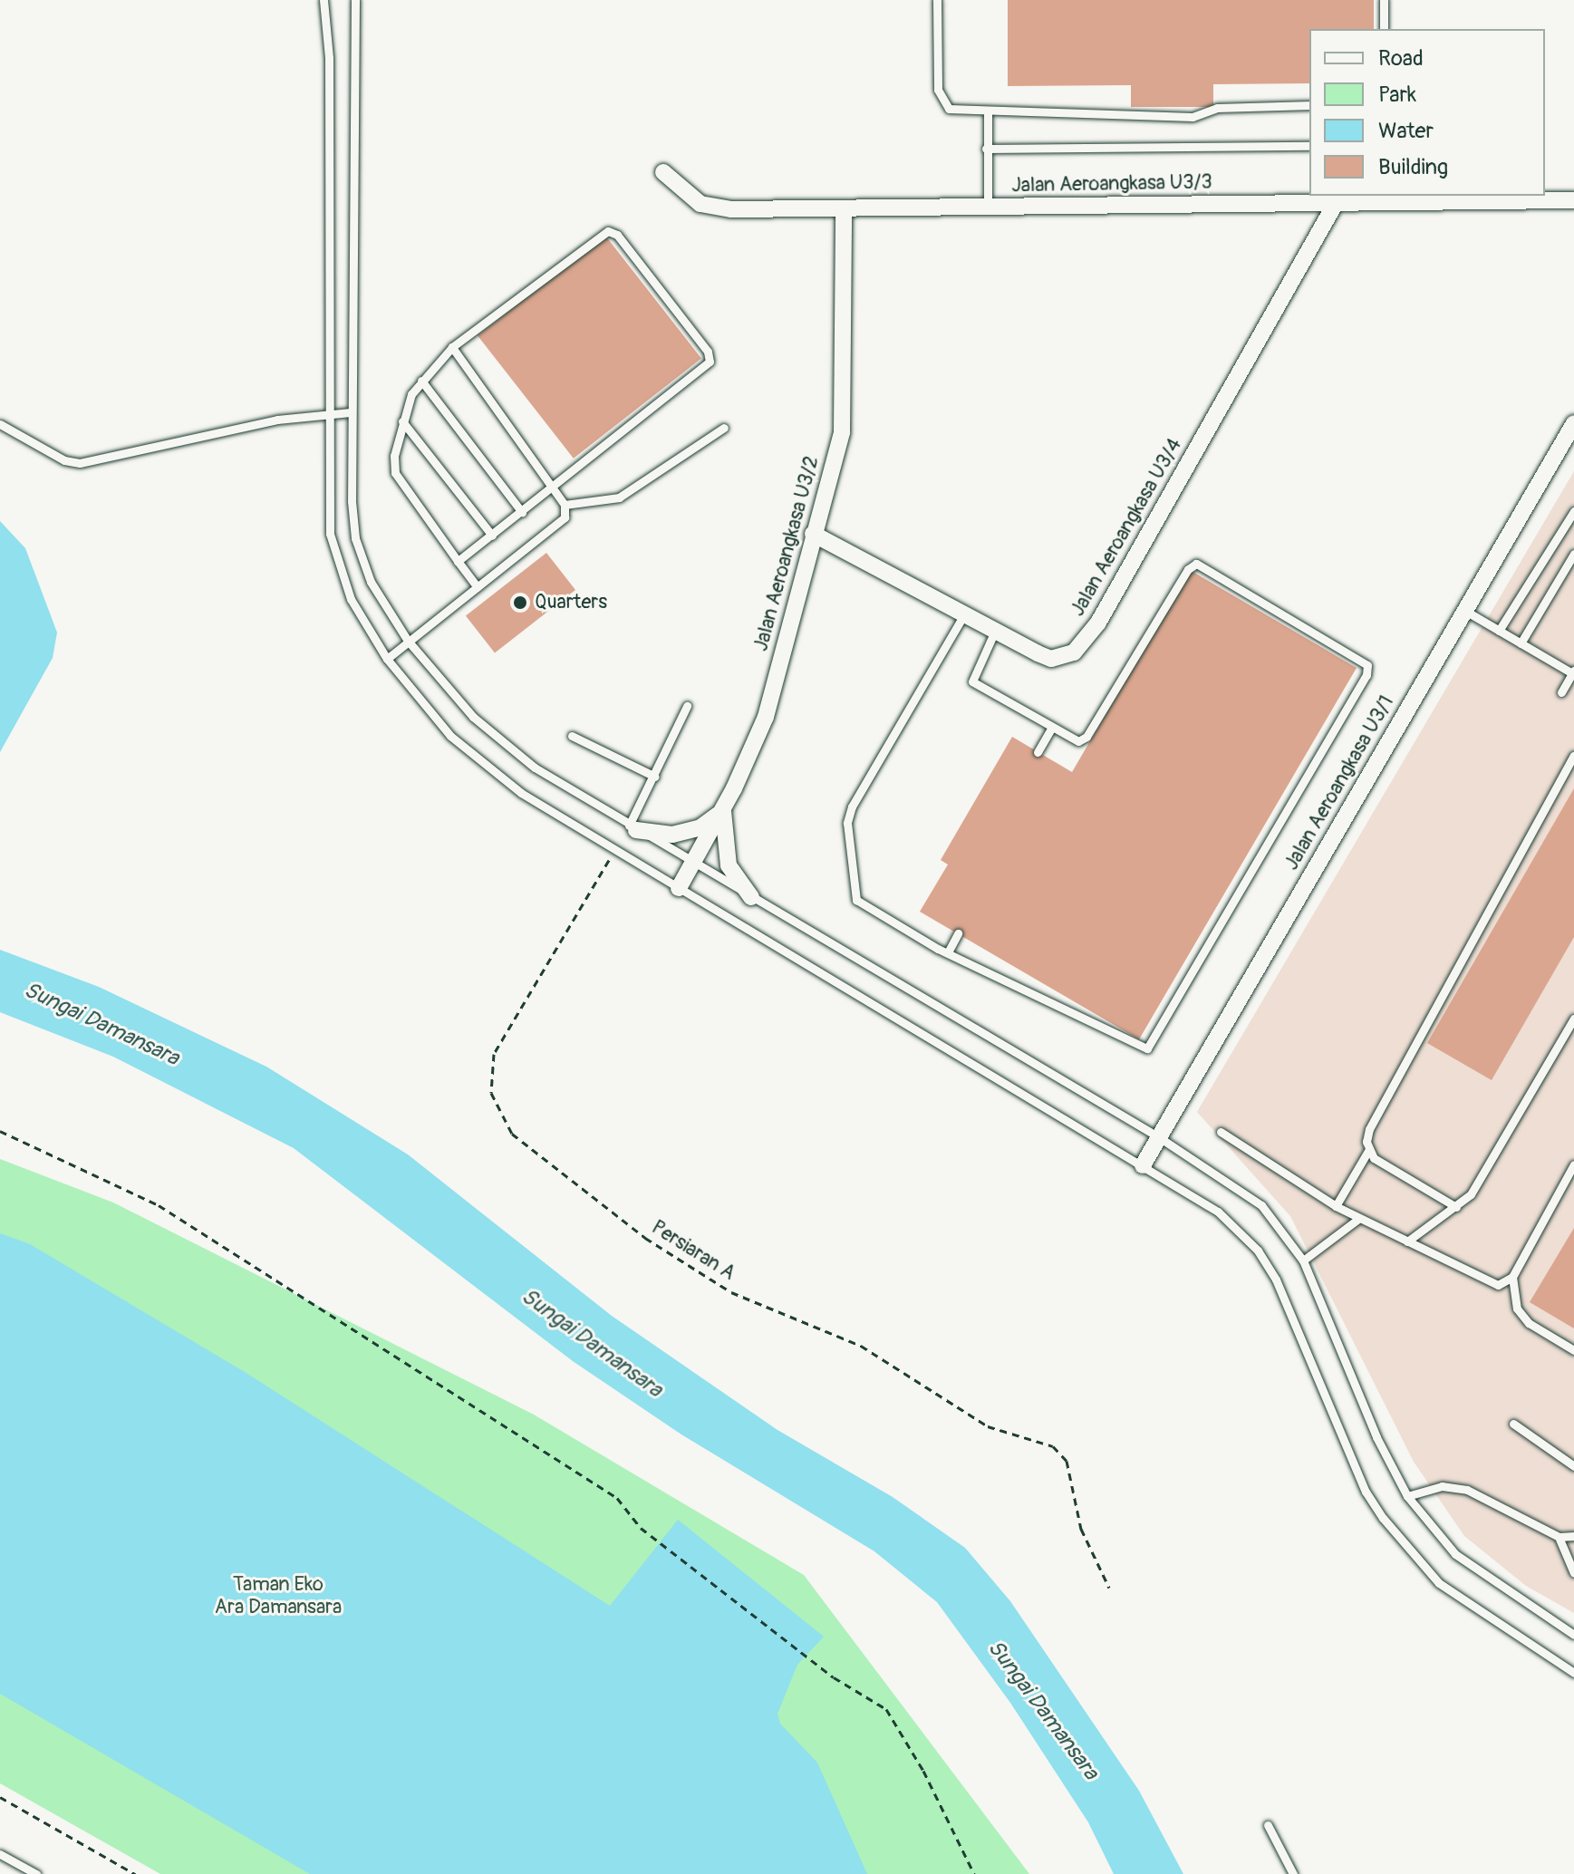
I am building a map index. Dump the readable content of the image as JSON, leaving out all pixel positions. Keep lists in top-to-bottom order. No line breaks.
{"streets":{"street":["Jalan Aeroangkasa U3/3","Jalan Aeroangkasa U3/4","Jalan Aeroangkasa U3/2","Jalan Aeroangkasa U3/1"],"path":["Persiaran A"]},"crossings":[["Jalan Aeroangkasa U3/3","Jalan Aeroangkasa U3/4"],["Jalan Aeroangkasa U3/3","Jalan Aeroangkasa U3/2"],["Jalan Aeroangkasa U3/4","Jalan Aeroangkasa U3/2"]],"water":["Sungai Damansara"],"parks":["Taman Eko Ara Damansara"],"places":["Quarters"],"legend":["Road","Park","Water","Building"]}
